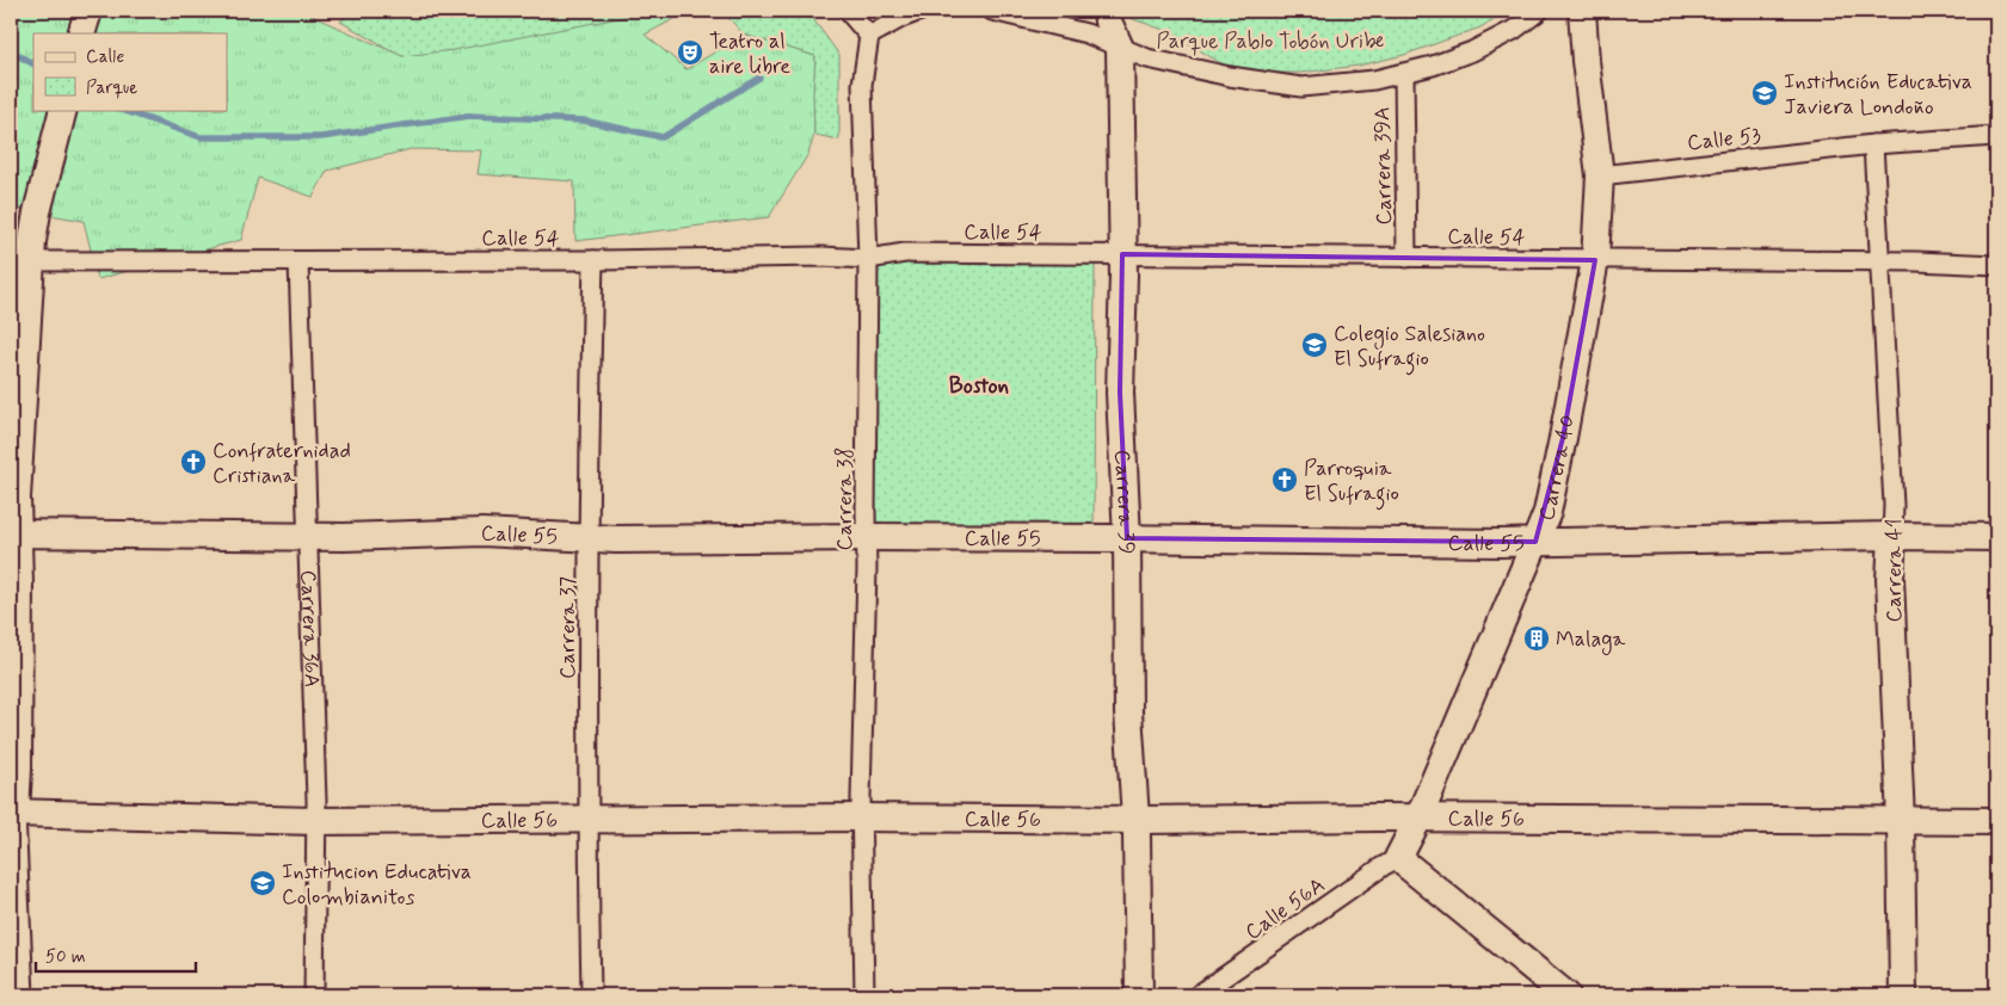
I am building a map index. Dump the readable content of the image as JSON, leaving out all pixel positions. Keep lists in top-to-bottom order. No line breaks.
{"streets":{"street":["Calle 53","Carrera 39A","Calle 54","Carrera 40","Carrera 38","Carrera 39","Calle 55","Carrera 41","Carrera 36A","Carrera 37","Calle 56","Calle 56A"]},"crossings":[["Calle 53","Carrera 40"],["Calle 53","Carrera 41"],["Carrera 39A","Calle 54"],["Calle 54","Carrera 40"],["Calle 54","Carrera 38"],["Calle 54","Carrera 39"],["Calle 54","Carrera 41"],["Calle 54","Carrera 36A"],["Calle 54","Carrera 37"],["Carrera 40","Calle 55"],["Carrera 40","Calle 56"],["Carrera 40","Calle 56A"],["Carrera 38","Calle 55"],["Carrera 38","Calle 56"],["Carrera 39","Calle 55"],["Carrera 39","Calle 56"],["Calle 55","Carrera 41"],["Calle 55","Carrera 36A"],["Calle 55","Carrera 37"],["Carrera 41","Calle 56"],["Carrera 36A","Calle 56"],["Carrera 37","Calle 56"]],"districts":["Boston"],"parks":["Parque Pablo Tobón Uribe"],"places":{"theatre":["Teatro al aire libre"],"school or university":["Institución Educativa Javiera Londoño","Colegio Salesiano El Sufragio","Institucion Educativa Colombianitos"],"church":["Confraternidad Cristiana","Parroquia El Sufragio"],"building":["Malaga"]},"legend":["Calle","Parque"],"scale_bar":"50 m"}
